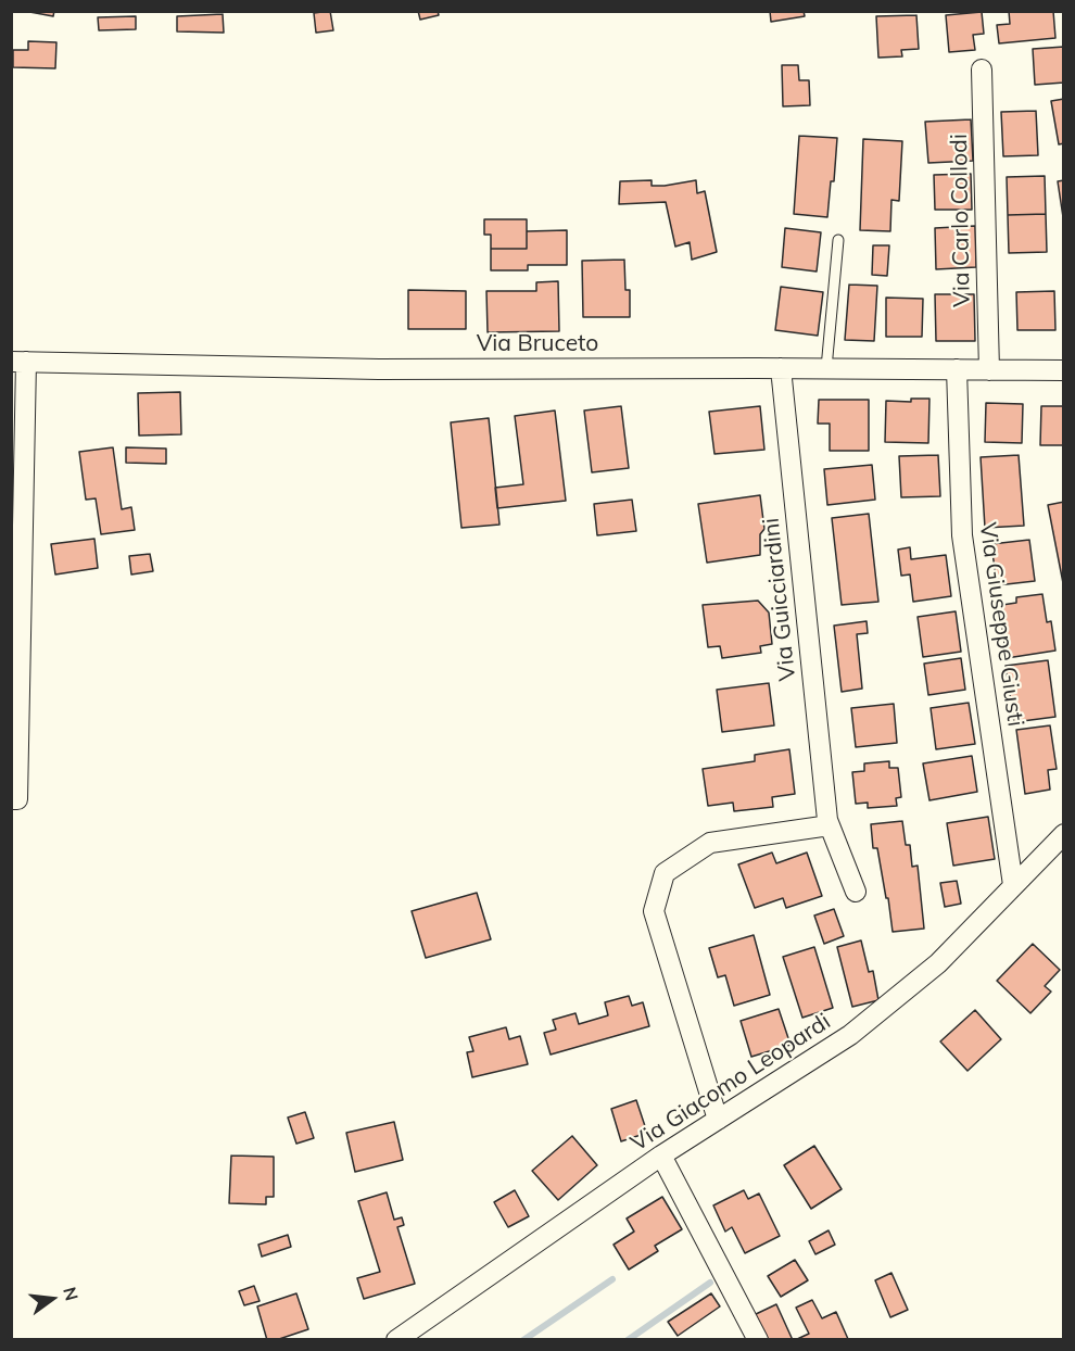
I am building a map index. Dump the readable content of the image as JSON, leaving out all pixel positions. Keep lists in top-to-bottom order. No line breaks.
{"streets":{"street":["Via Carlo Collodi","Via Bruceto","Via Guicciardini","Via Giuseppe Giusti","Via Giacomo Leopardi"]},"crossings":[["Via Carlo Collodi","Via Bruceto"],["Via Bruceto","Via Guicciardini"],["Via Bruceto","Via Giuseppe Giusti"],["Via Giuseppe Giusti","Via Giacomo Leopardi"]],"north":"right"}
